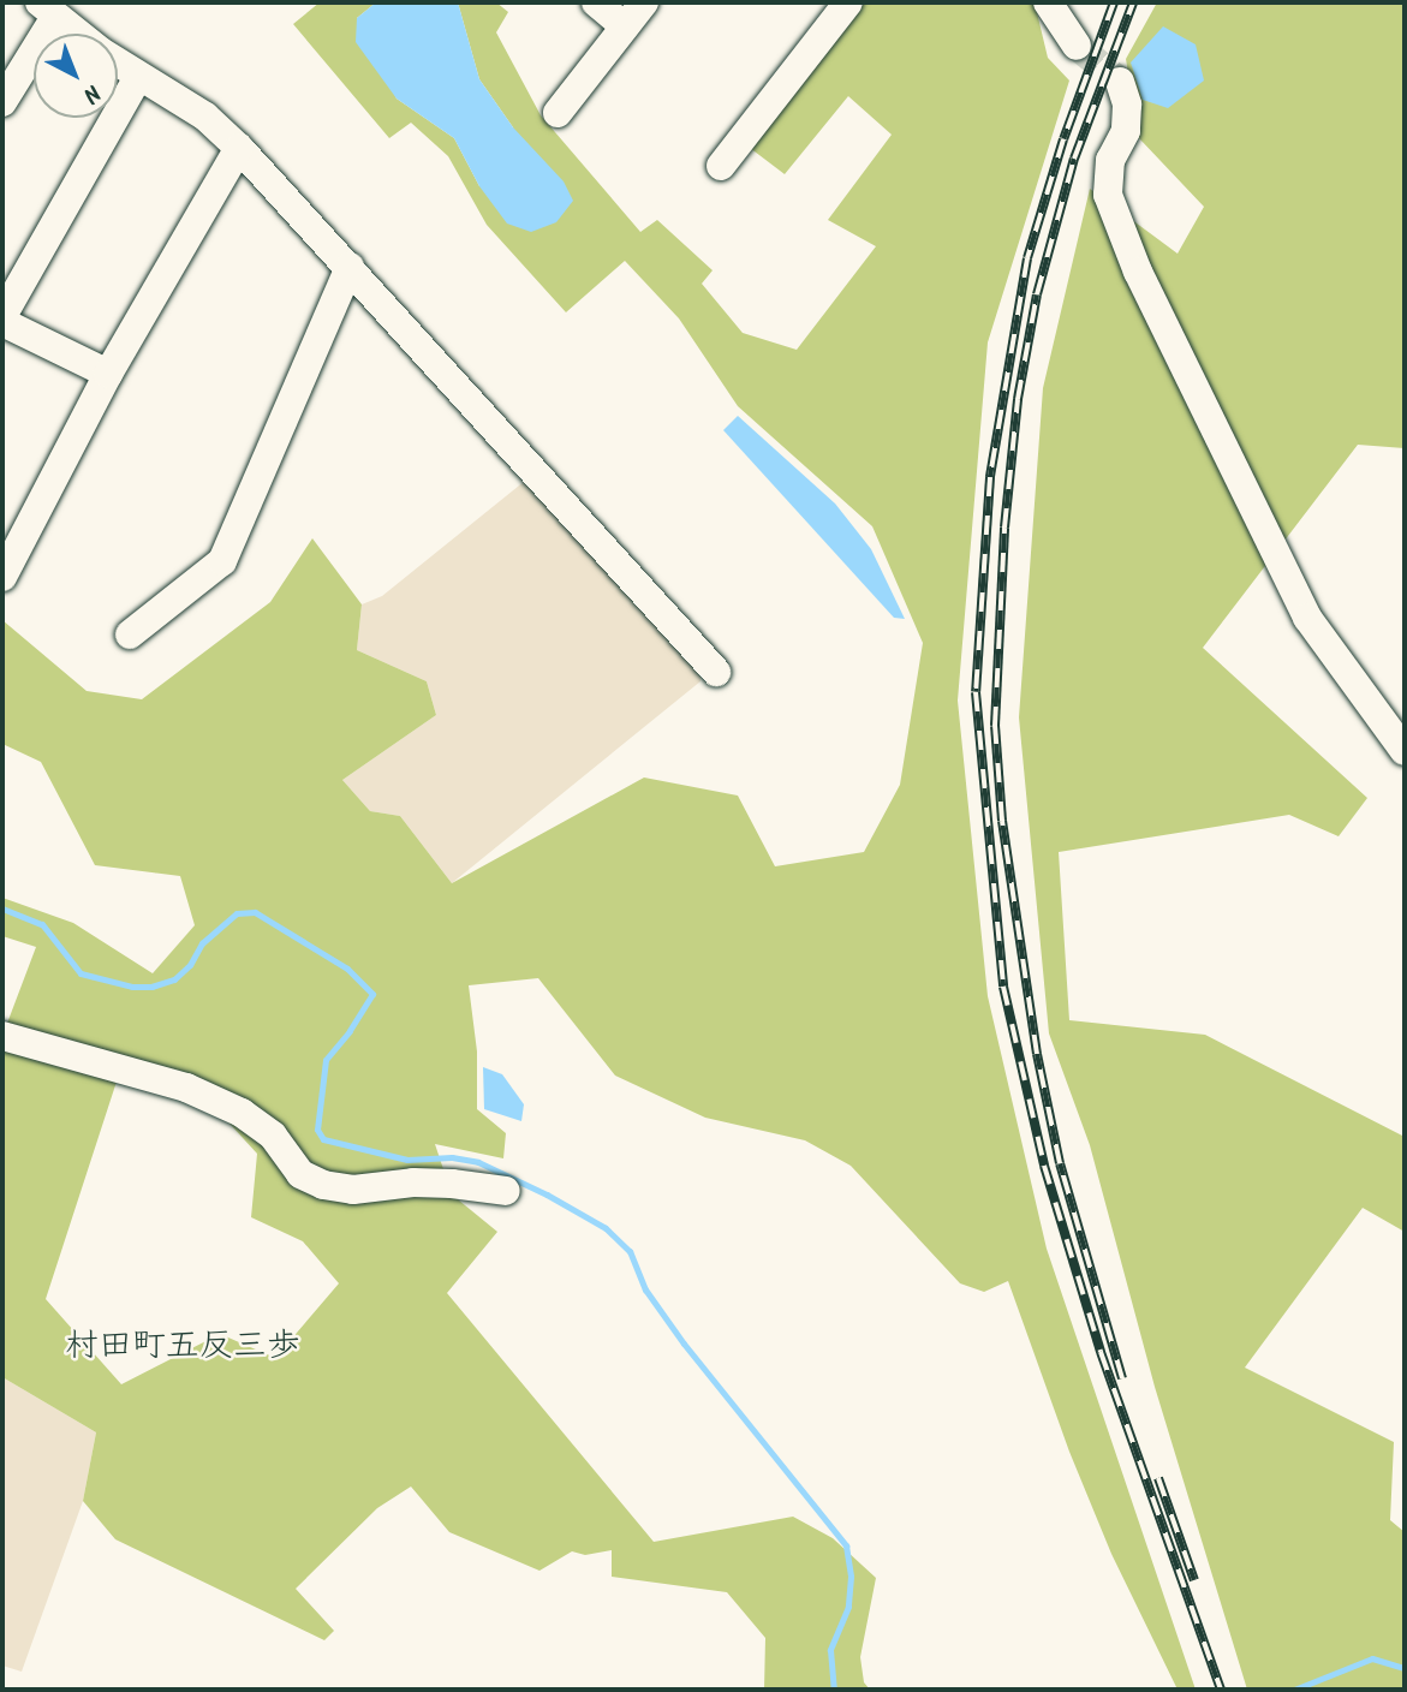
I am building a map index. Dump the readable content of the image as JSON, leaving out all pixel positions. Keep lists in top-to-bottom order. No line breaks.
{"districts":["村田町五反三歩"],"north":"bottom right"}
